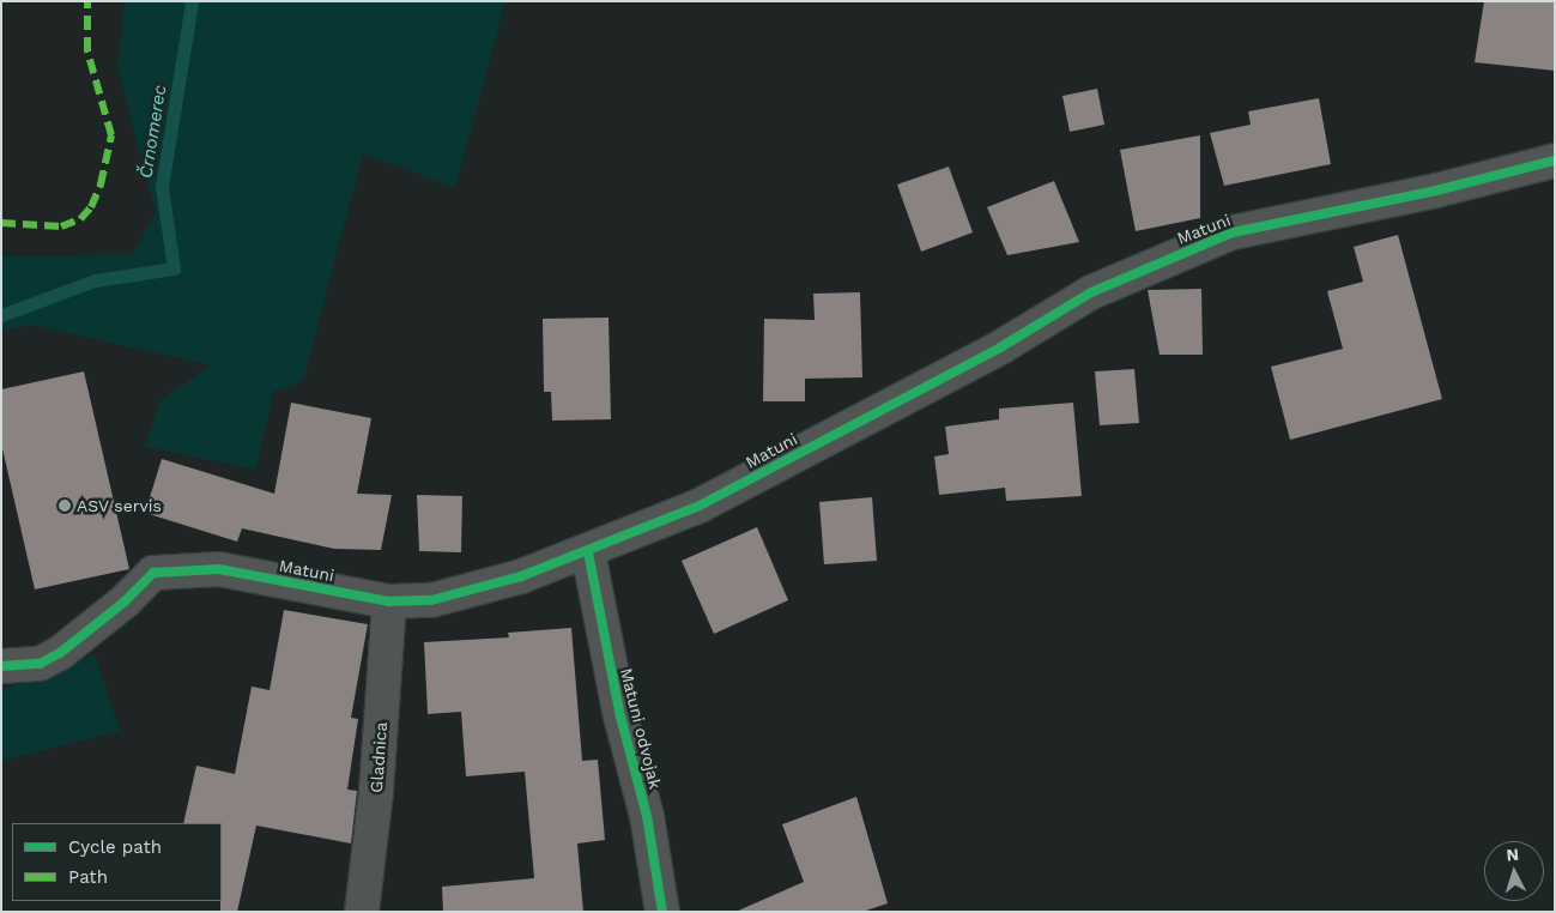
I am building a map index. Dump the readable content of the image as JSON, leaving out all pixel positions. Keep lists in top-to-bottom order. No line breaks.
{"streets":{"street":["Matuni","Matuni odvojak","Gladnica"]},"crossings":[["Matuni","Matuni odvojak"],["Matuni","Gladnica"]],"water":["Črnomerec"],"places":["ASV servis"],"legend":["Cycle path","Path"],"north":"top"}
